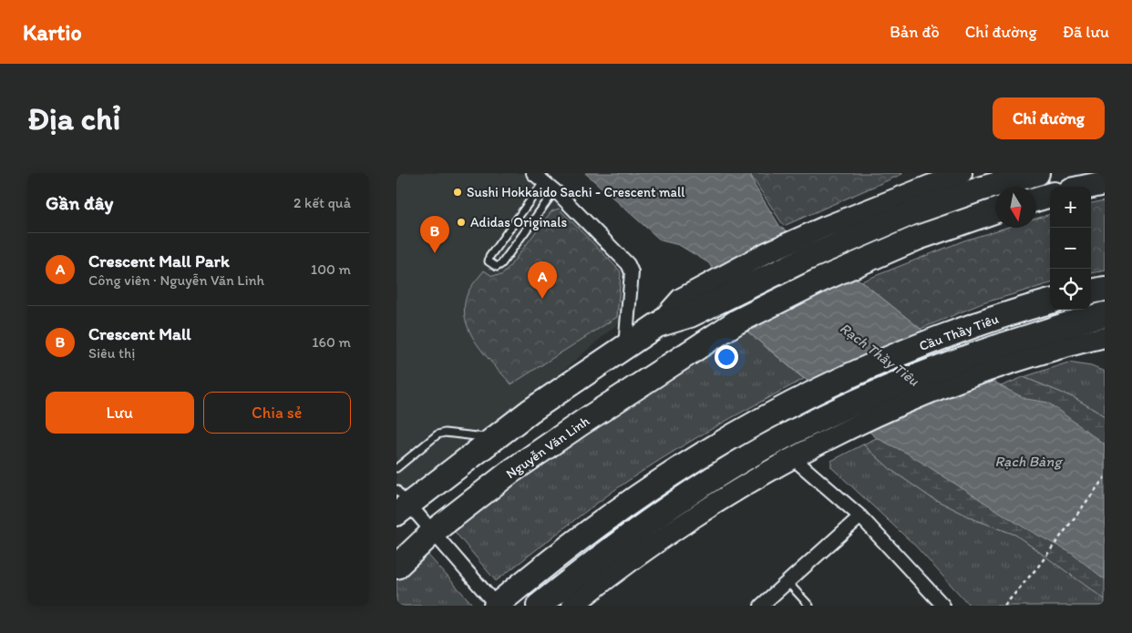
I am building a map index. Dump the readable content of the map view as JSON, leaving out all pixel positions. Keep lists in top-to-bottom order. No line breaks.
{"streets":{"highway":["Cầu Thầy Tiêu","Nguyễn Văn Linh"]},"water":["Rạch Thầy Tiêu","Rạch Bàng"],"places":["Sushi Hokkaido Sachi - Crescent mall","Adidas Originals"],"north":"bottom","page":{"header":"Kartio","nav":["Bản đồ","Chỉ đường","Đã lưu"],"buttons":["Chỉ đường",["Lưu","Chia sẻ"]],"title":"Địa chỉ","heading":["Gần đây","2 kết quả"],"map_buttons":["+","−"],"pins":["B","A"],"list":[{"mark":"A","name":"Crescent Mall Park","note":"Công viên · Nguyễn Văn Linh","value":"100 m"},{"mark":"B","name":"Crescent Mall","note":"Siêu thị","value":"160 m"}]}}
